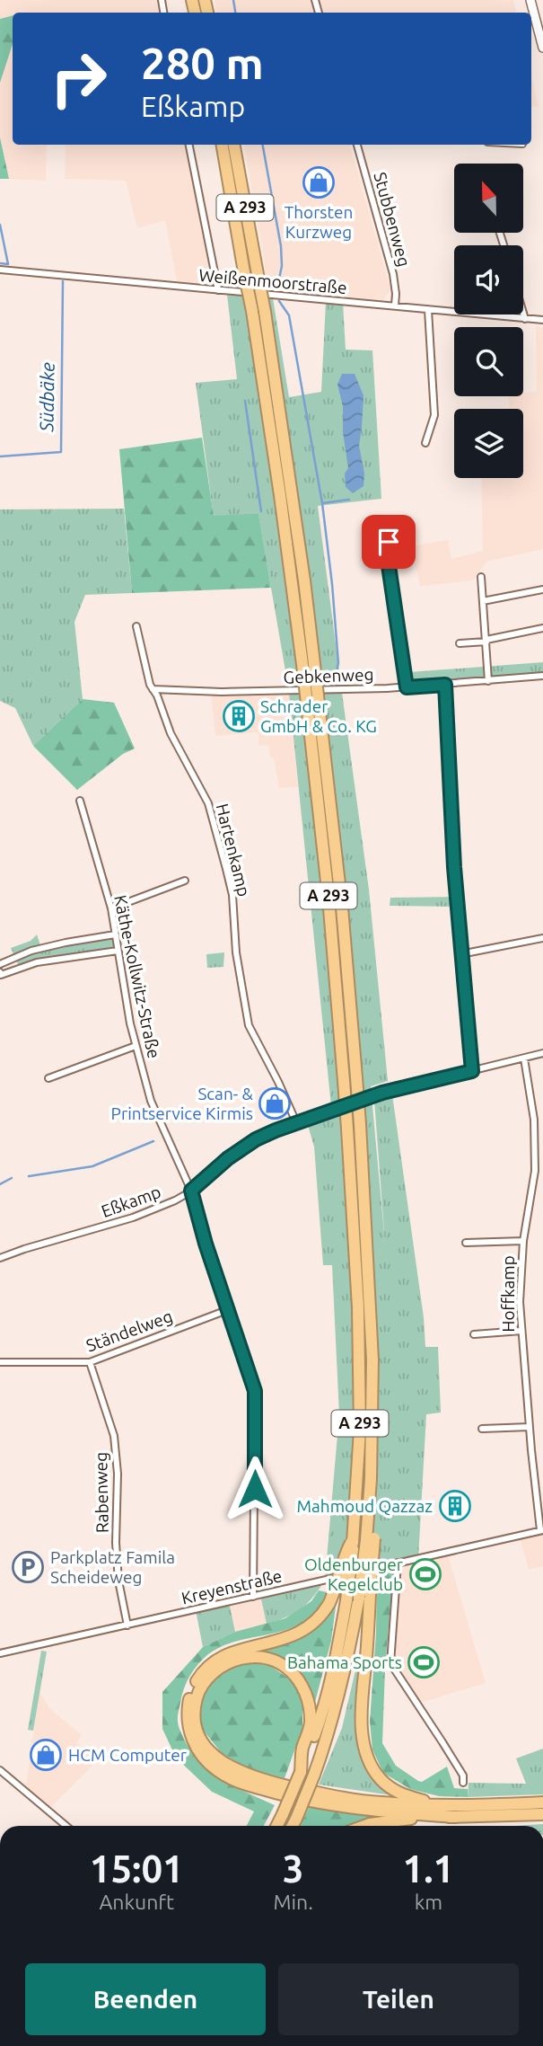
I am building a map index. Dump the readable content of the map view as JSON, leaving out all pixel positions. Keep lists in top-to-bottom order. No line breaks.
{"streets":{"highway":["A 293"],"street":["Stubbenweg","Weißenmoorstraße","Gebkenweg","Hartenkamp","Käthe-Kollwitz-Straße","Eßkamp","Hoffkamp","Ständelweg","Rabenweg","Kreyenstraße"]},"crossings":[["Stubbenweg","Weißenmoorstraße"],["Gebkenweg","Hartenkamp"],["Hartenkamp","Eßkamp"],["Käthe-Kollwitz-Straße","Eßkamp"],["Käthe-Kollwitz-Straße","Ständelweg"],["Käthe-Kollwitz-Straße","Kreyenstraße"],["Eßkamp","Hoffkamp"],["Hoffkamp","Kreyenstraße"],["Ständelweg","Rabenweg"],["Rabenweg","Kreyenstraße"]],"water":["Südbäke"],"places":{"shop":["Thorsten Kurzweg","Scan- & Printservice Kirmis","HCM Computer"],"building":["Schrader GmbH & Co. KG","Mahmoud Qazzaz"],"parking":["Parkplatz Famila Scheideweg"],"sports":["Oldenburger Kegelclub","Bahama Sports"]},"north":"top","page":{"turn":["280 m","Eßkamp"],"eta":["15:01","Ankunft","3","Min.","1.1","km"],"buttons":["Beenden","Teilen"]}}
